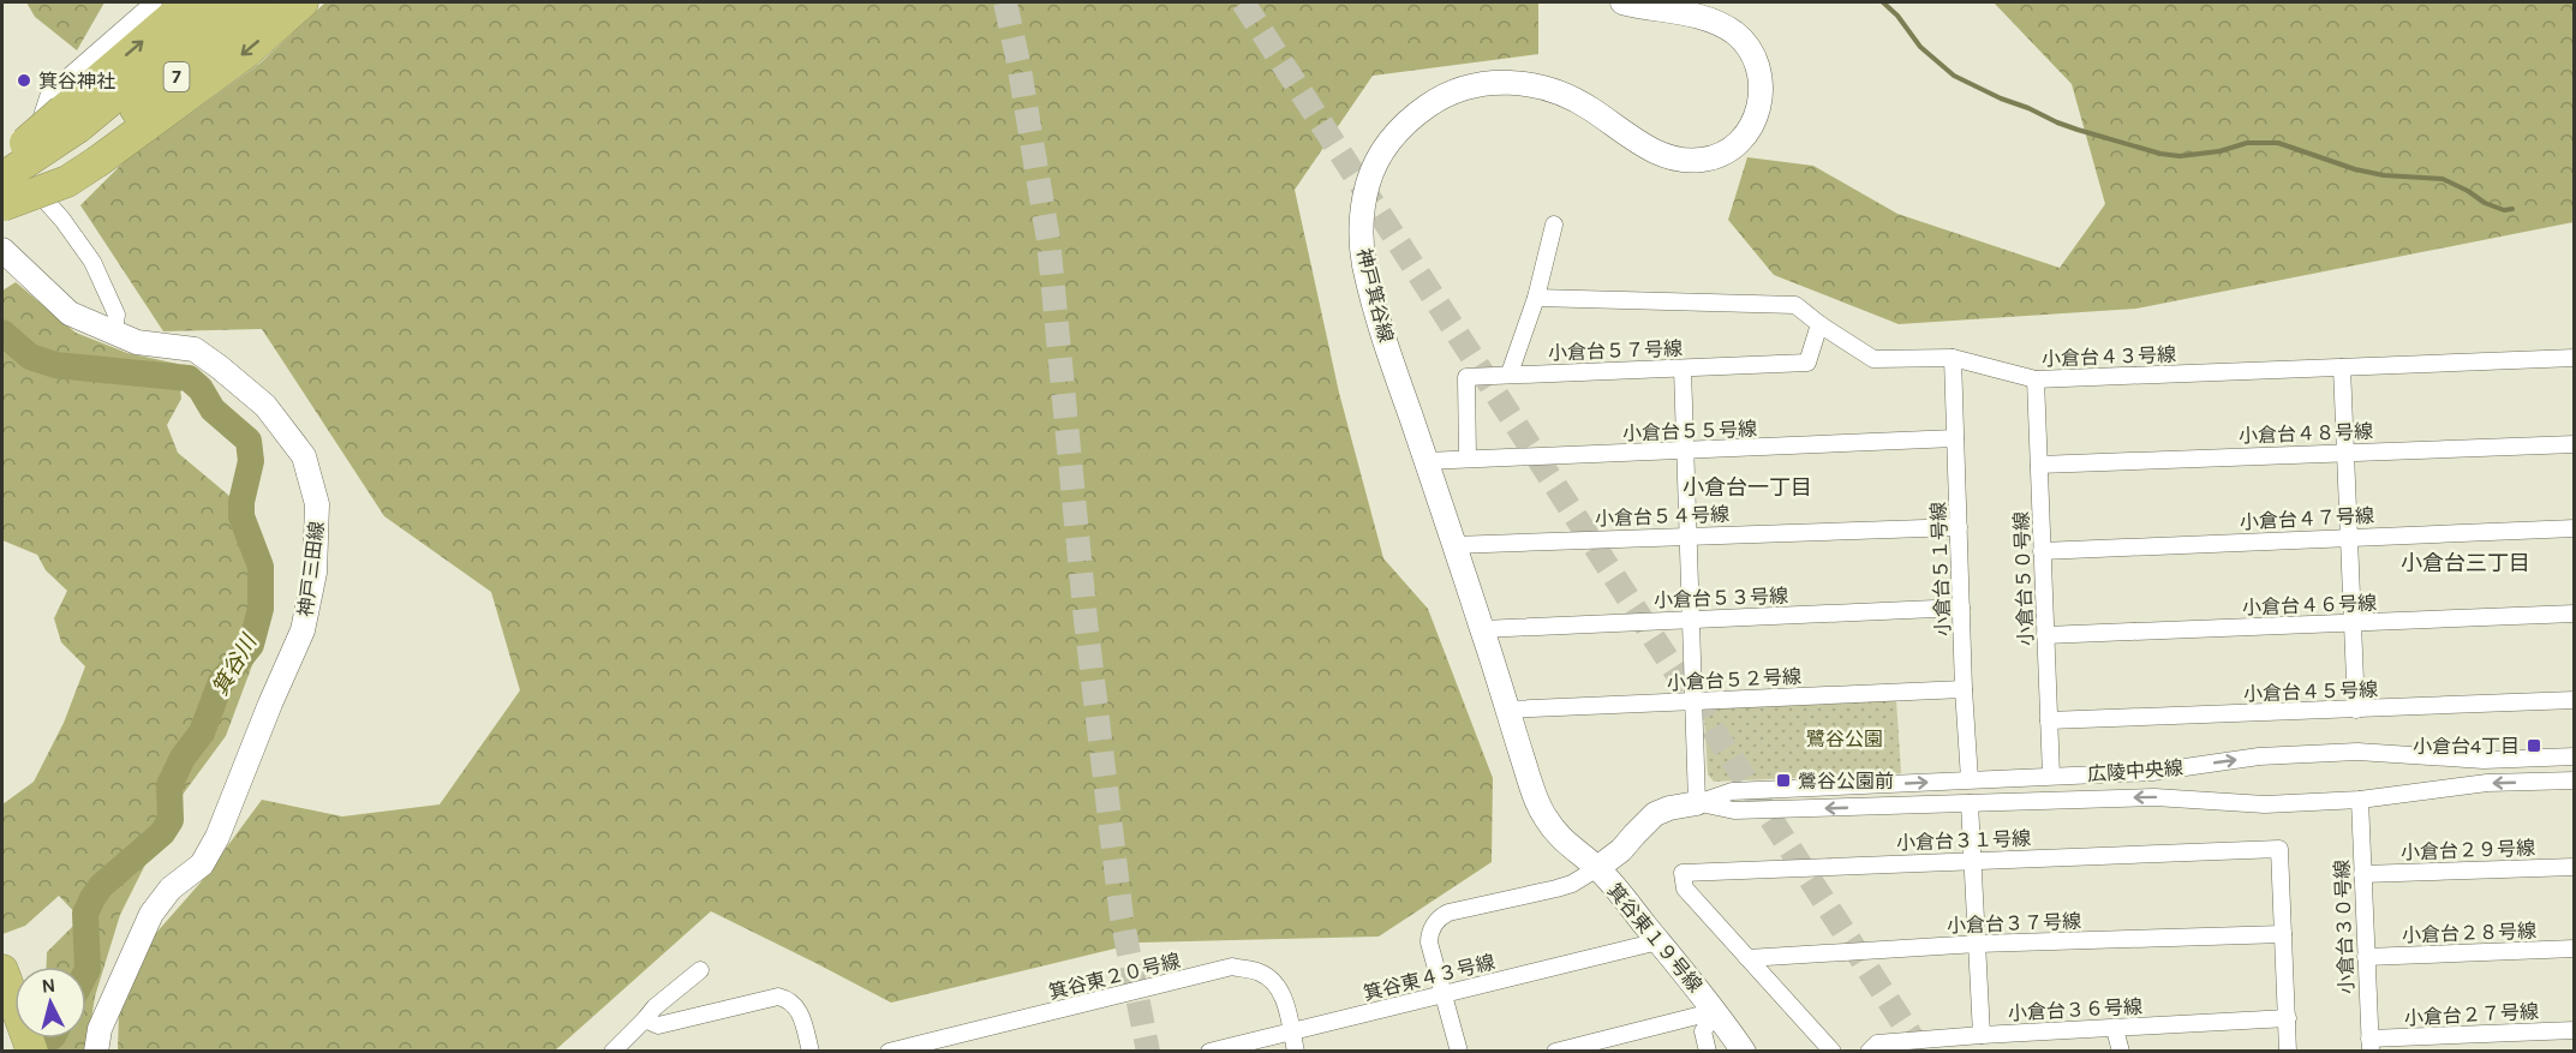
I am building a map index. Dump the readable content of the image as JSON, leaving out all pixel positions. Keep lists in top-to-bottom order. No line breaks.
{"streets":{"highway":["7"],"street":["神戸箕谷線","小倉台５７号線","小倉台４３号線","小倉台５５号線","小倉台４８号線","小倉台５４号線","小倉台４７号線","神戸三田線","小倉台５１号線","小倉台５０号線","小倉台５３号線","小倉台４６号線","小倉台５２号線","小倉台４５号線","広陵中央線","小倉台３１号線","小倉台２９号線","小倉台３７号線","小倉台３０号線","小倉台２８号線","箕谷東１９号線","箕谷東２０号線","箕谷東４３号線","小倉台３６号線","小倉台２７号線"]},"crossings":[["神戸箕谷線","小倉台５５号線"],["神戸箕谷線","小倉台５４号線"],["神戸箕谷線","小倉台５３号線"],["神戸箕谷線","小倉台５２号線"],["神戸箕谷線","広陵中央線"],["神戸箕谷線","箕谷東１９号線"],["小倉台５７号線","小倉台４３号線"],["小倉台５７号線","小倉台５５号線"],["小倉台４３号線","小倉台５１号線"],["小倉台４３号線","小倉台５０号線"],["小倉台５５号線","小倉台５１号線"],["小倉台４８号線","小倉台５０号線"],["小倉台５４号線","小倉台５１号線"],["小倉台４７号線","小倉台５０号線"],["小倉台５１号線","小倉台５３号線"],["小倉台５１号線","小倉台５２号線"],["小倉台５１号線","広陵中央線"],["小倉台５０号線","小倉台４６号線"],["小倉台５０号線","小倉台４５号線"],["小倉台５０号線","広陵中央線"],["広陵中央線","小倉台３０号線"],["広陵中央線","箕谷東１９号線"],["小倉台３１号線","小倉台３７号線"],["小倉台３１号線","小倉台３６号線"],["小倉台２９号線","小倉台３０号線"],["小倉台３０号線","小倉台２８号線"],["小倉台３０号線","小倉台２７号線"],["箕谷東１９号線","箕谷東４３号線"],["箕谷東２０号線","箕谷東４３号線"]],"districts":["小倉台一丁目","小倉台三丁目"],"water":["箕谷川"],"parks":["鷺谷公園"],"places":{"other":["箕谷神社"],"transit":["小倉台4丁目","鶯谷公園前"]},"north":"top"}
